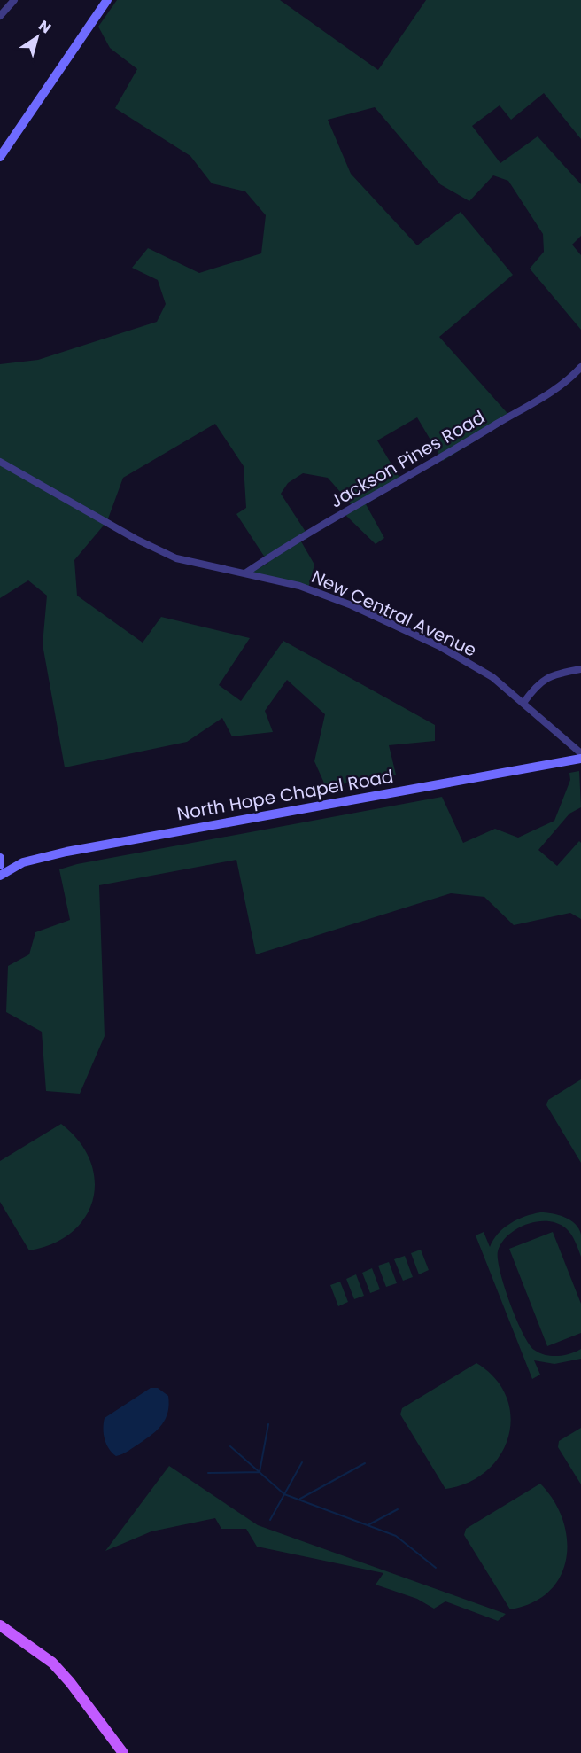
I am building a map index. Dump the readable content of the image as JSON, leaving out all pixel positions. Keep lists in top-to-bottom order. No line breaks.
{"streets":{"main road":["North Hope Chapel Road"],"street":["Jackson Pines Road","New Central Avenue"]},"crossings":[["Jackson Pines Road","New Central Avenue"]],"north":"top right"}
